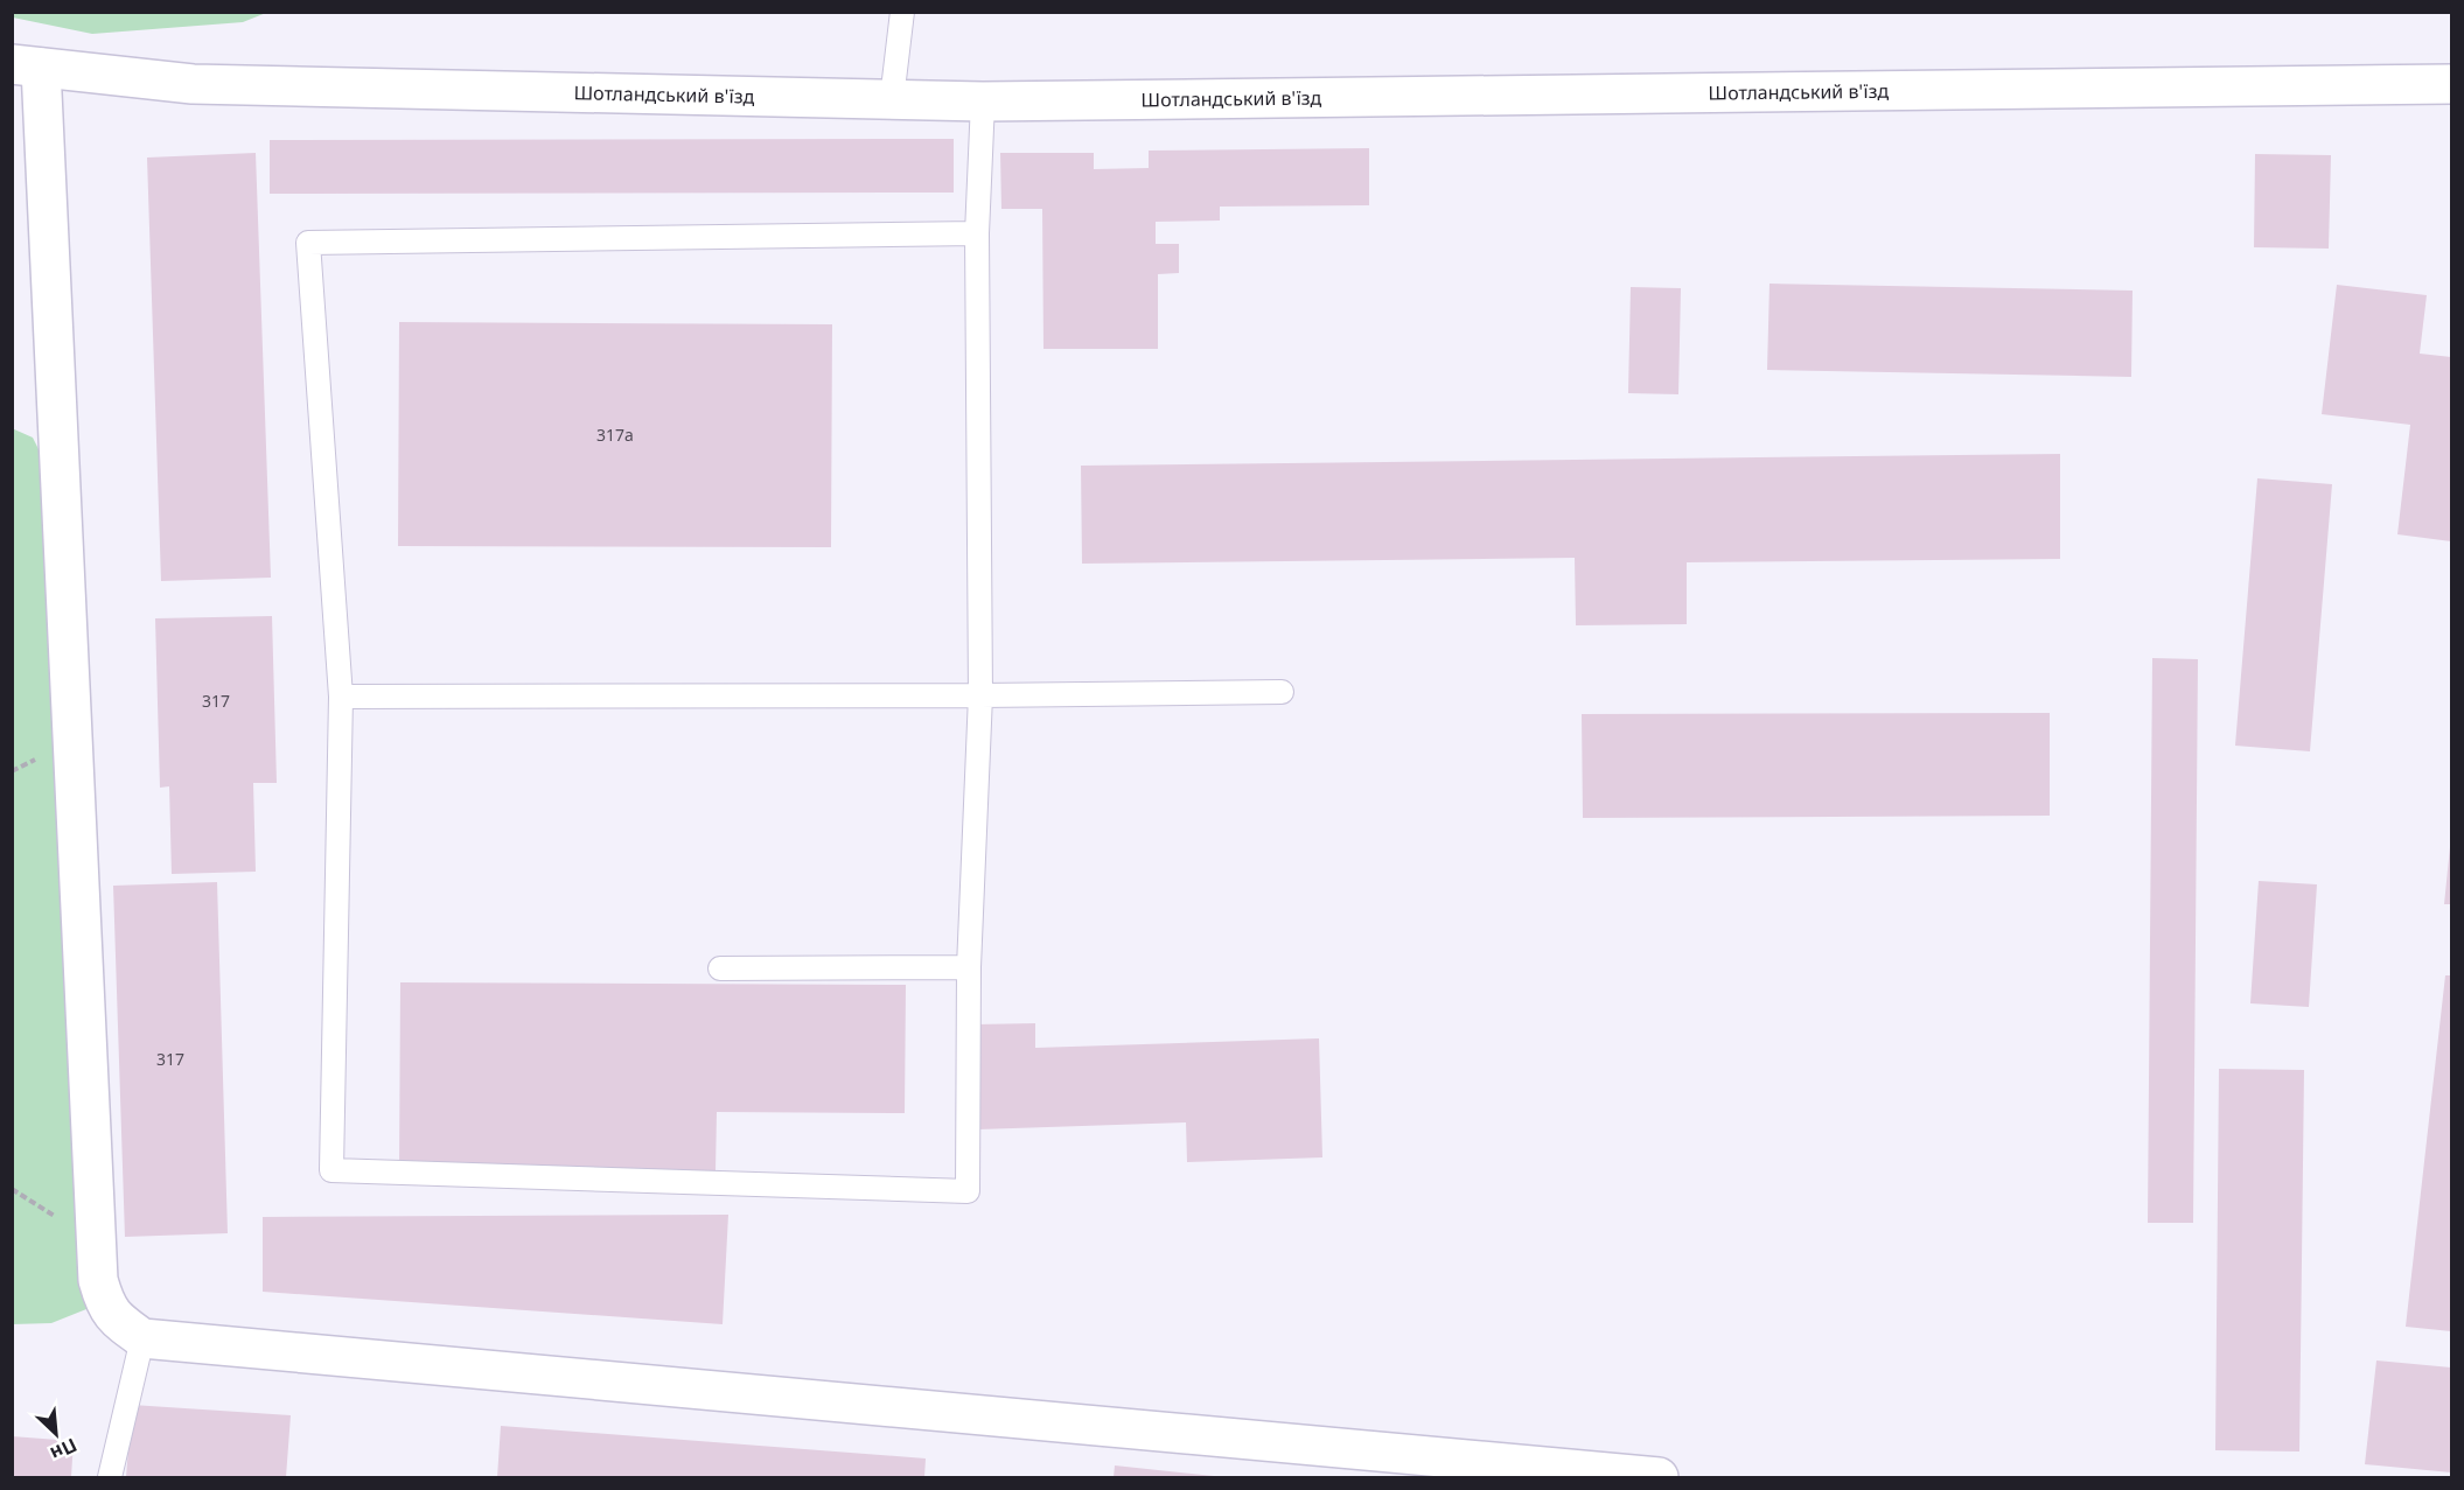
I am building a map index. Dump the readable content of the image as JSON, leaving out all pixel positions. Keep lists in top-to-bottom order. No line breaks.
{"streets":{"street":["Шотландський в'їзд"]},"house_numbers":["317а","317","317"],"north":"bottom right"}
